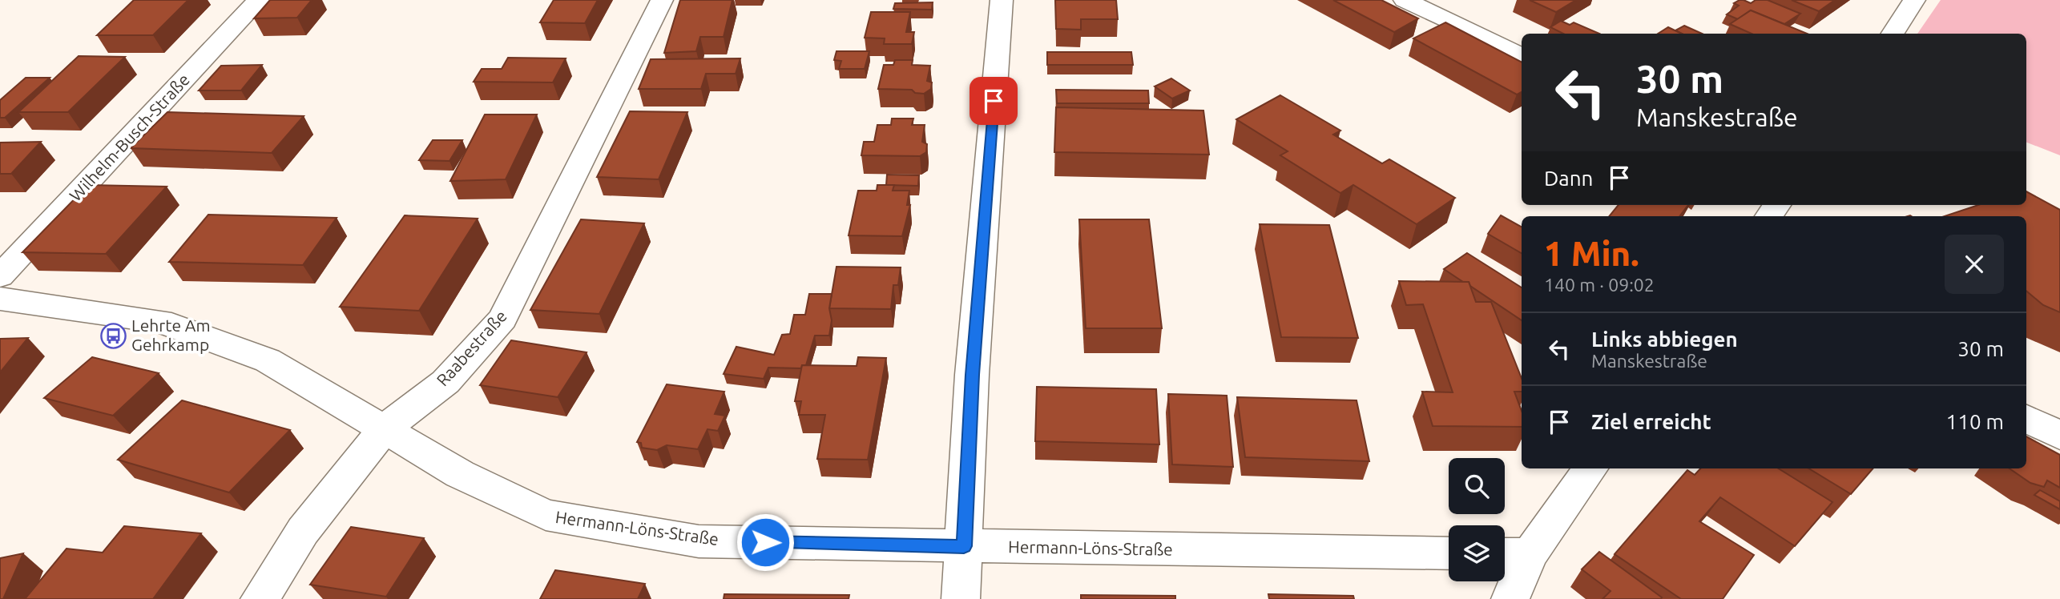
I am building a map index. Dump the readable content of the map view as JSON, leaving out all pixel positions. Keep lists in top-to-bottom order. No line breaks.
{"streets":{"street":["Wilhelm-Busch-Straße","Raabestraße","Hermann-Löns-Straße"]},"crossings":[["Raabestraße","Hermann-Löns-Straße"]],"places":{"bus stop":["Lehrte Am Gehrkamp"]},"page":{"turn":["30 m","Manskestraße"],"then":"Dann","heading":["1 Min.","140 m · 09:02"],"list":[{"name":"Links abbiegen","note":"Manskestraße","value":"30 m"},{"name":"Ziel erreicht","value":"110 m"}]}}
